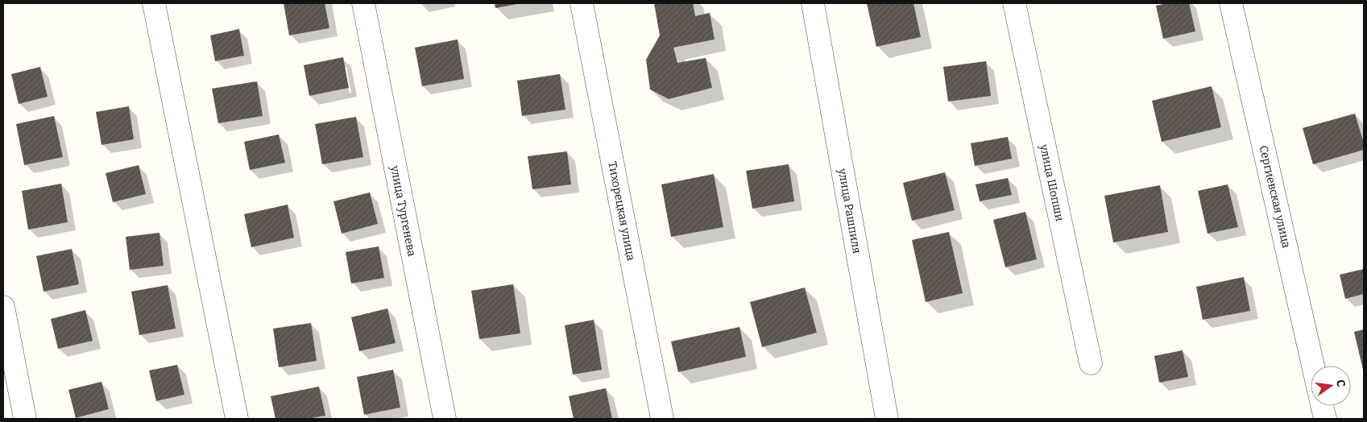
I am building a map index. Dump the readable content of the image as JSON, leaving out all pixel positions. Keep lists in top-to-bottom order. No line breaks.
{"streets":{"street":["улица Шопши","Сергиевская улица","улица Тургенева","Тихорецкая улица","улица Рашпиля"]},"north":"right"}
